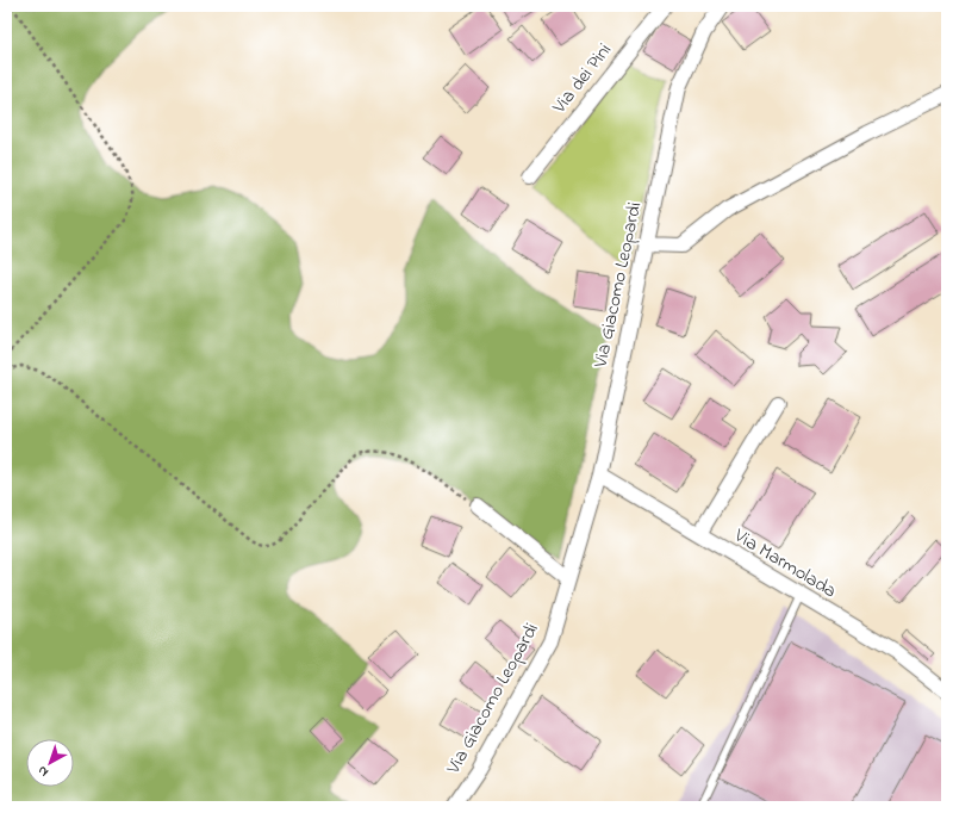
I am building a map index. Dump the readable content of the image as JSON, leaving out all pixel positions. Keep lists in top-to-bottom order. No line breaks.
{"streets":{"street":["Via dei Pini","Via Giacomo Leopardi","Via Marmolada"]},"crossings":[["Via Giacomo Leopardi","Via Marmolada"]],"north":"bottom left"}
